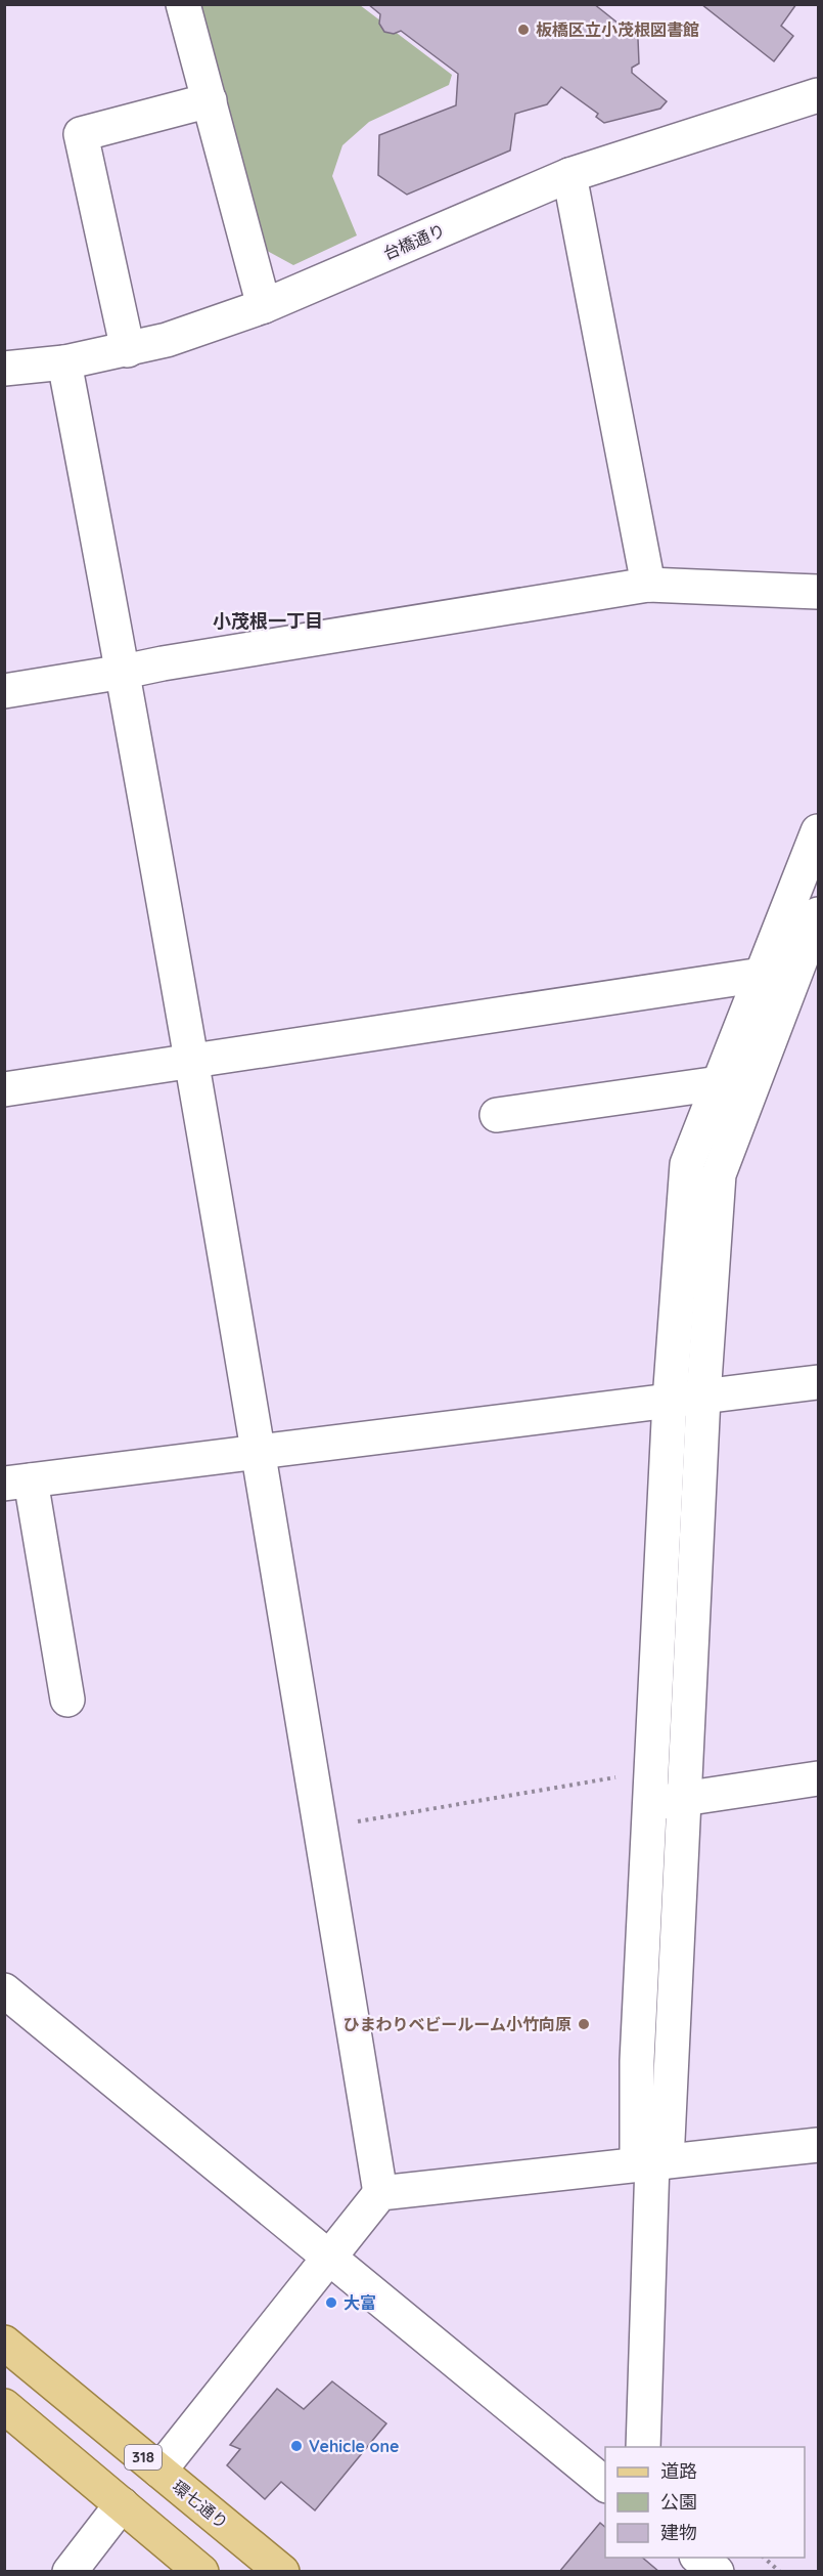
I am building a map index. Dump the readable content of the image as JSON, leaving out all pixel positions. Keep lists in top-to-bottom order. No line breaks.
{"streets":{"main road":["318","環七通り"],"street":["台橋通り"]},"districts":["小茂根一丁目"],"places":["板橋区立小茂根図書館","ひまわりベビールーム小竹向原","大富","Vehicle one"],"legend":["道路","公園","建物"]}
